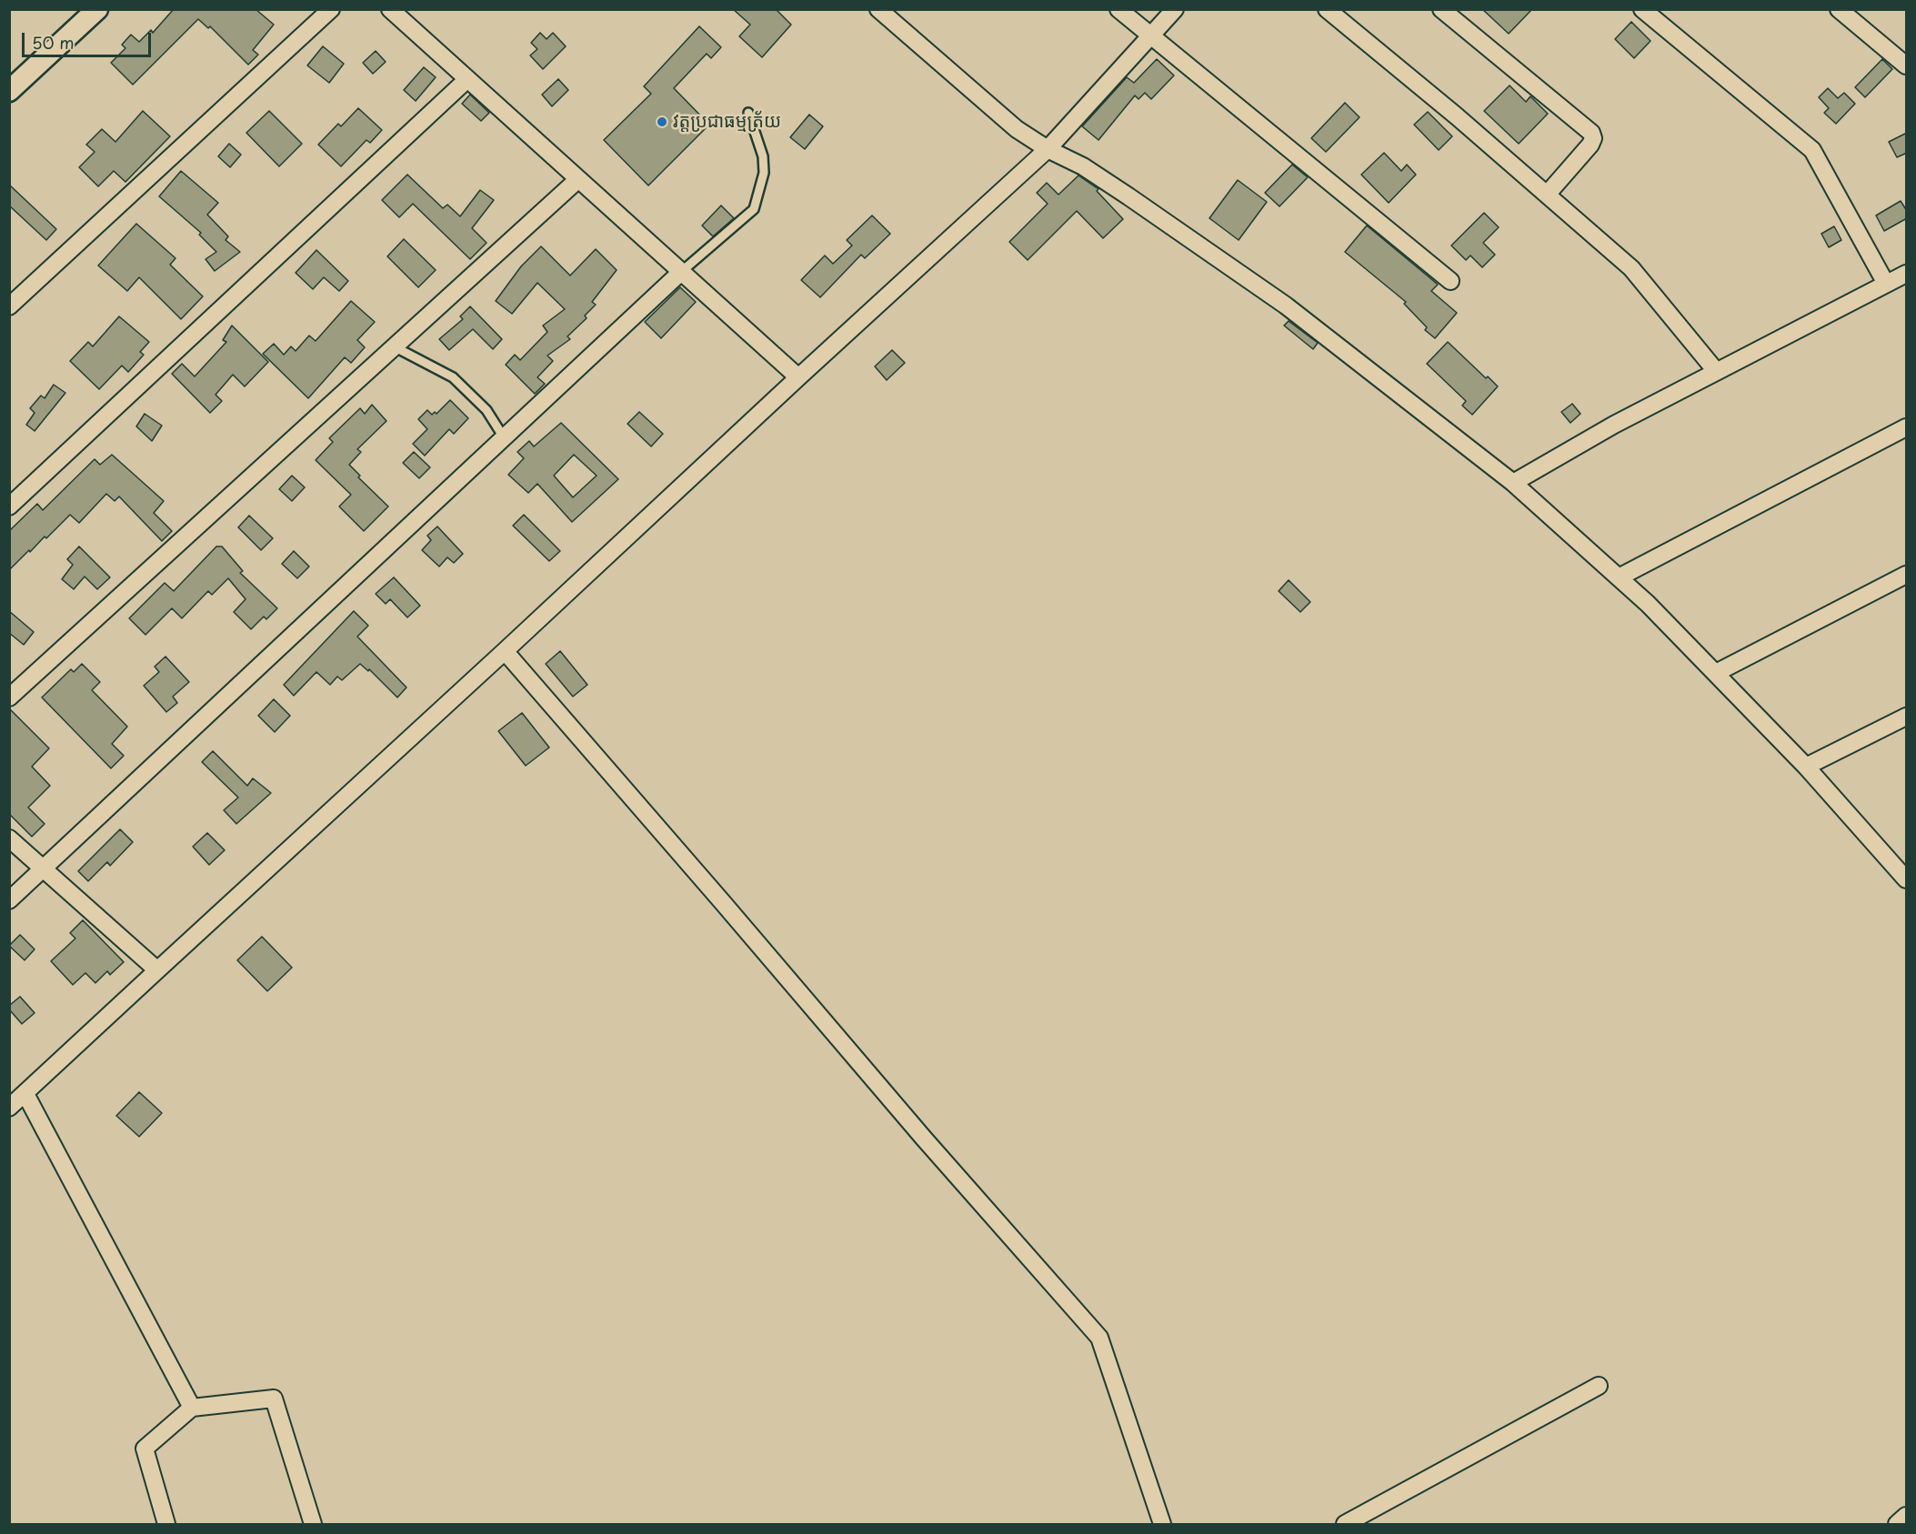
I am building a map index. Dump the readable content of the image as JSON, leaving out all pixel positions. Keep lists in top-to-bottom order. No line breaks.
{"places":["វត្តប្រជាធម្មត្រ័យ"],"scale_bar":"50 m"}
